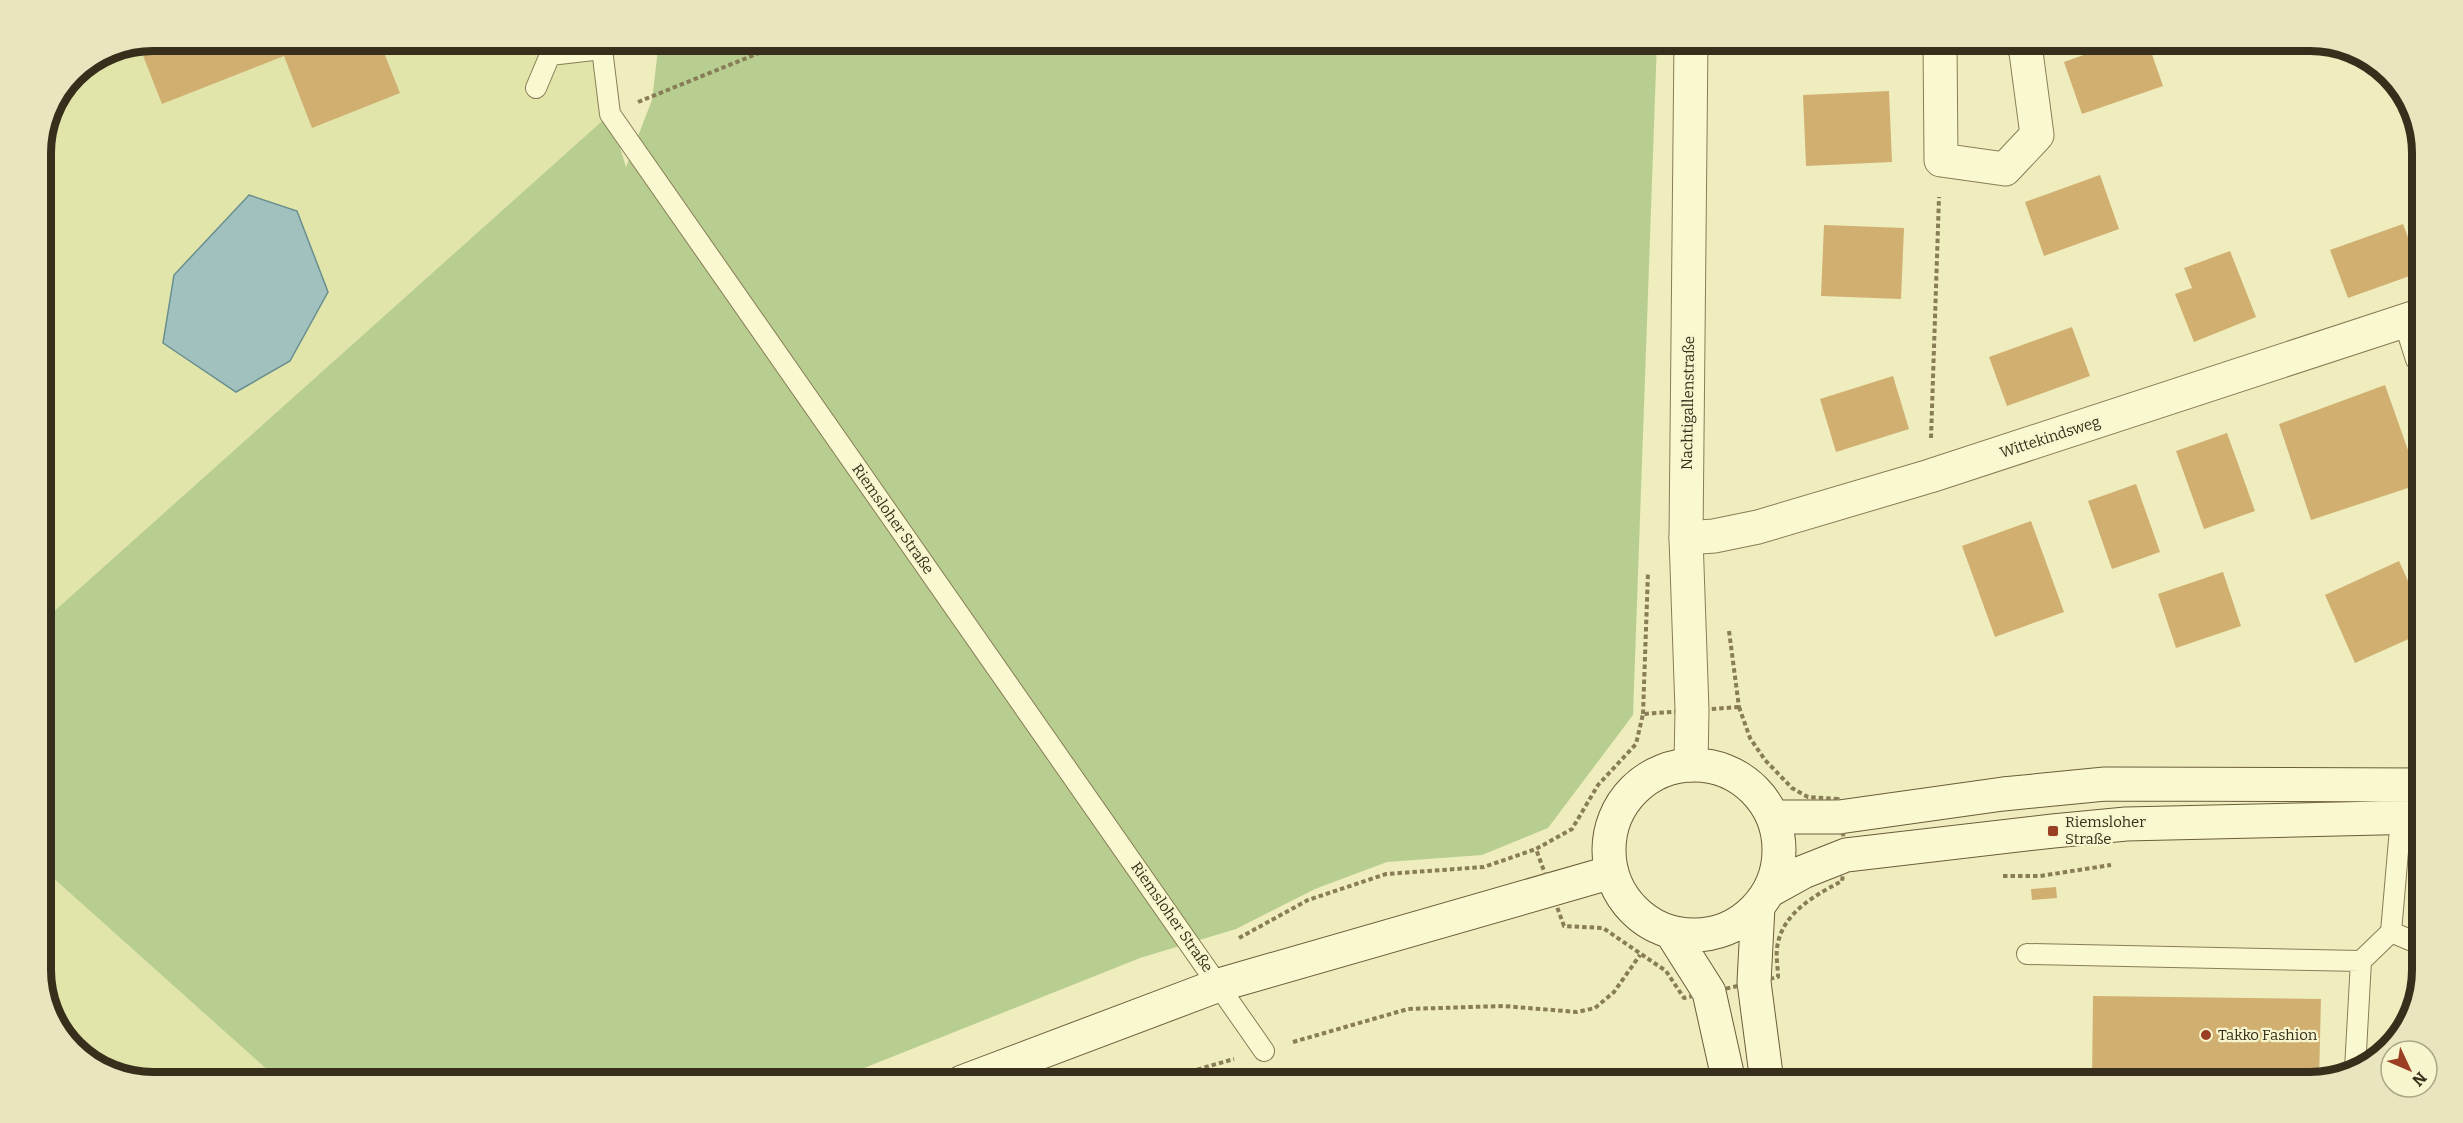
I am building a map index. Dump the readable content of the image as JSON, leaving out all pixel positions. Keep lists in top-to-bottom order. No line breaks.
{"streets":{"main road":["Nachtigallenstraße","Wittekindsweg","Riemsloher Straße"]},"crossings":[["Nachtigallenstraße","Wittekindsweg"],["Nachtigallenstraße","Riemsloher Straße"]],"places":{"transit":["Riemsloher Straße"],"other":["Takko Fashion"]},"north":"bottom right"}
